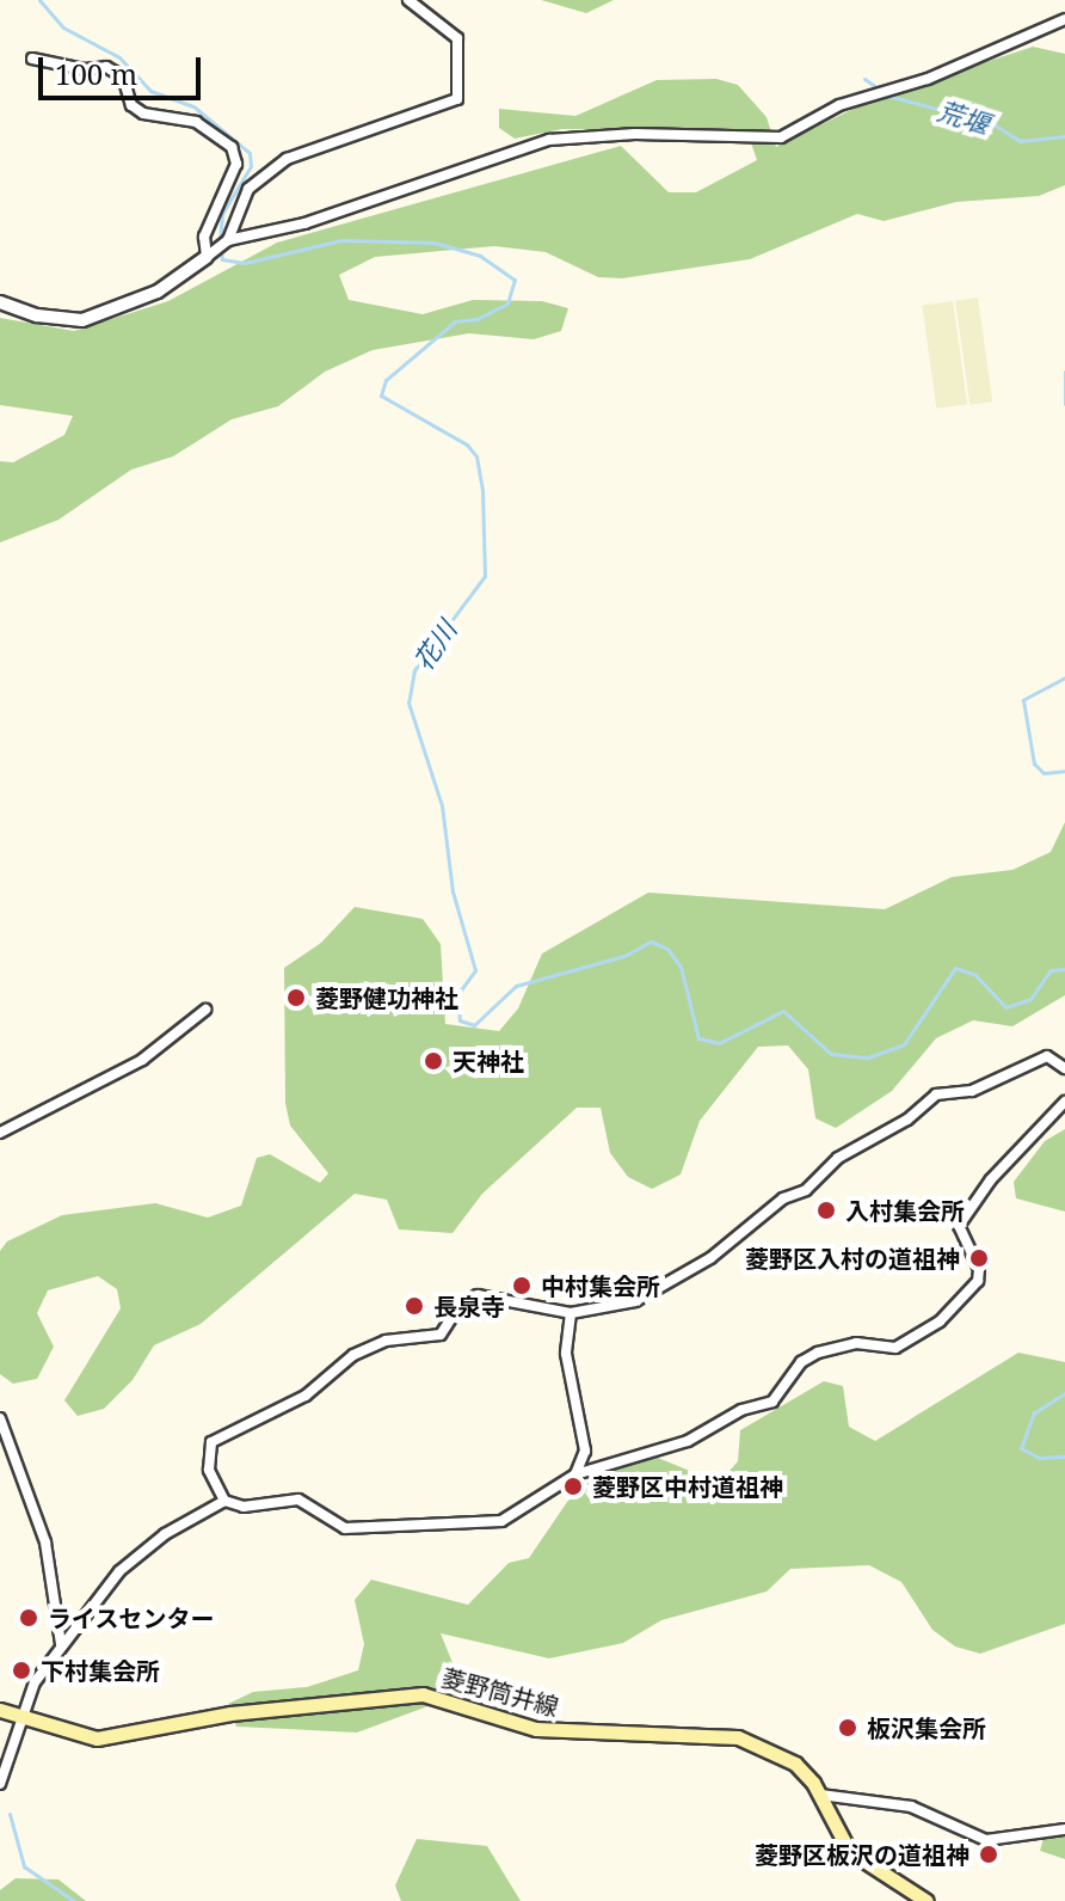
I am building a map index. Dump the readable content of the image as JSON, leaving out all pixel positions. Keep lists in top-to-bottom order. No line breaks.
{"streets":{"main road":["菱野筒井線"]},"water":["荒堰","花川"],"places":["菱野健功神社","天神社","入村集会所","菱野区入村の道祖神","中村集会所","長泉寺","菱野区中村道祖神","ライスセンター","下村集会所","板沢集会所","菱野区板沢の道祖神"],"scale_bar":"100 m"}
